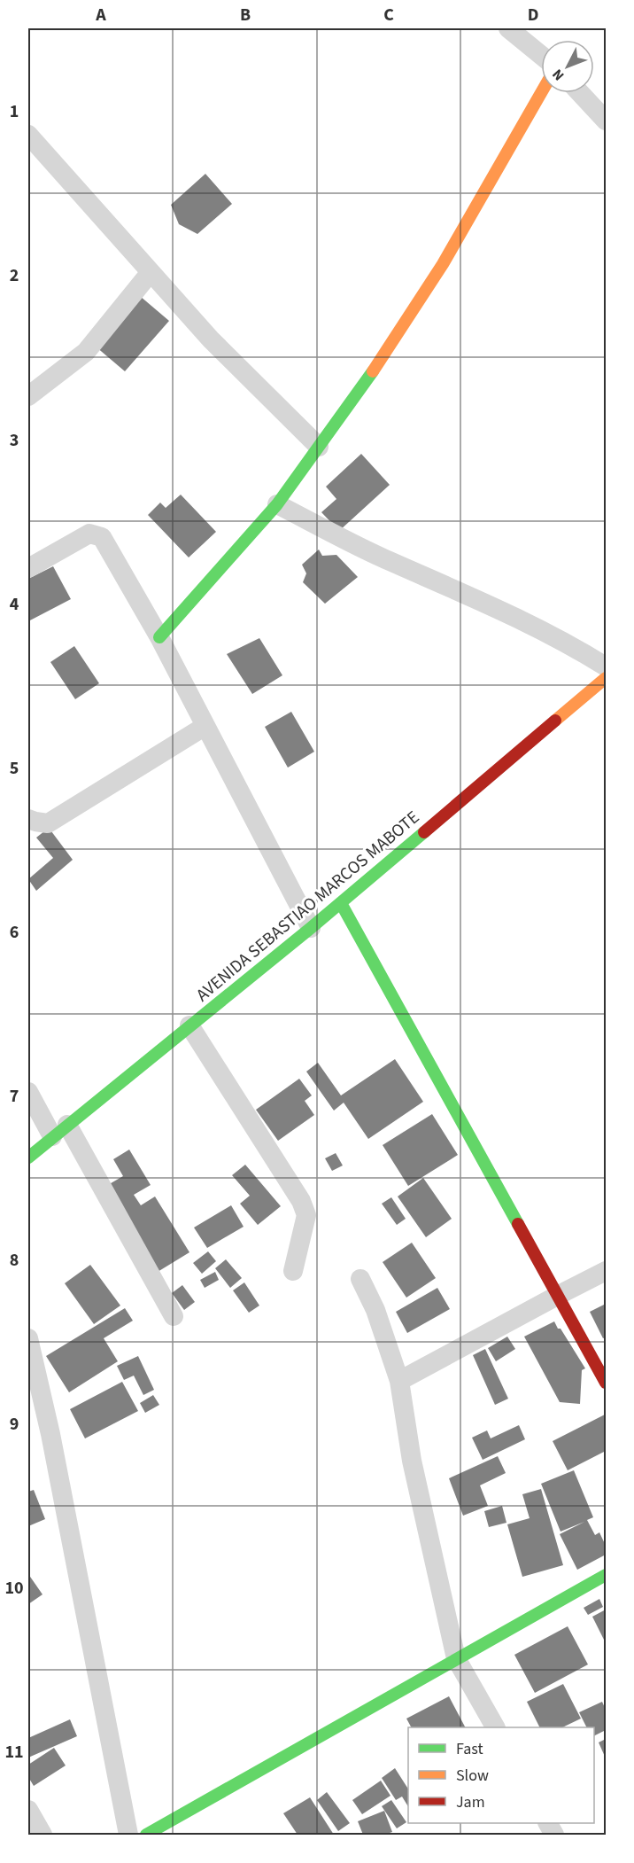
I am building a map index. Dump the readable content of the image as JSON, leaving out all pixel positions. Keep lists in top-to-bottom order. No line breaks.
{"streets":{"street":["AVENIDA SEBASTIAO MARCOS MABOTE"]},"legend":["Fast","Slow","Jam"],"north":"bottom left","grid":{"columns":["A","B","C","D"],"rows":["1","2","3","4","5","6","7","8","9","10","11"]}}
